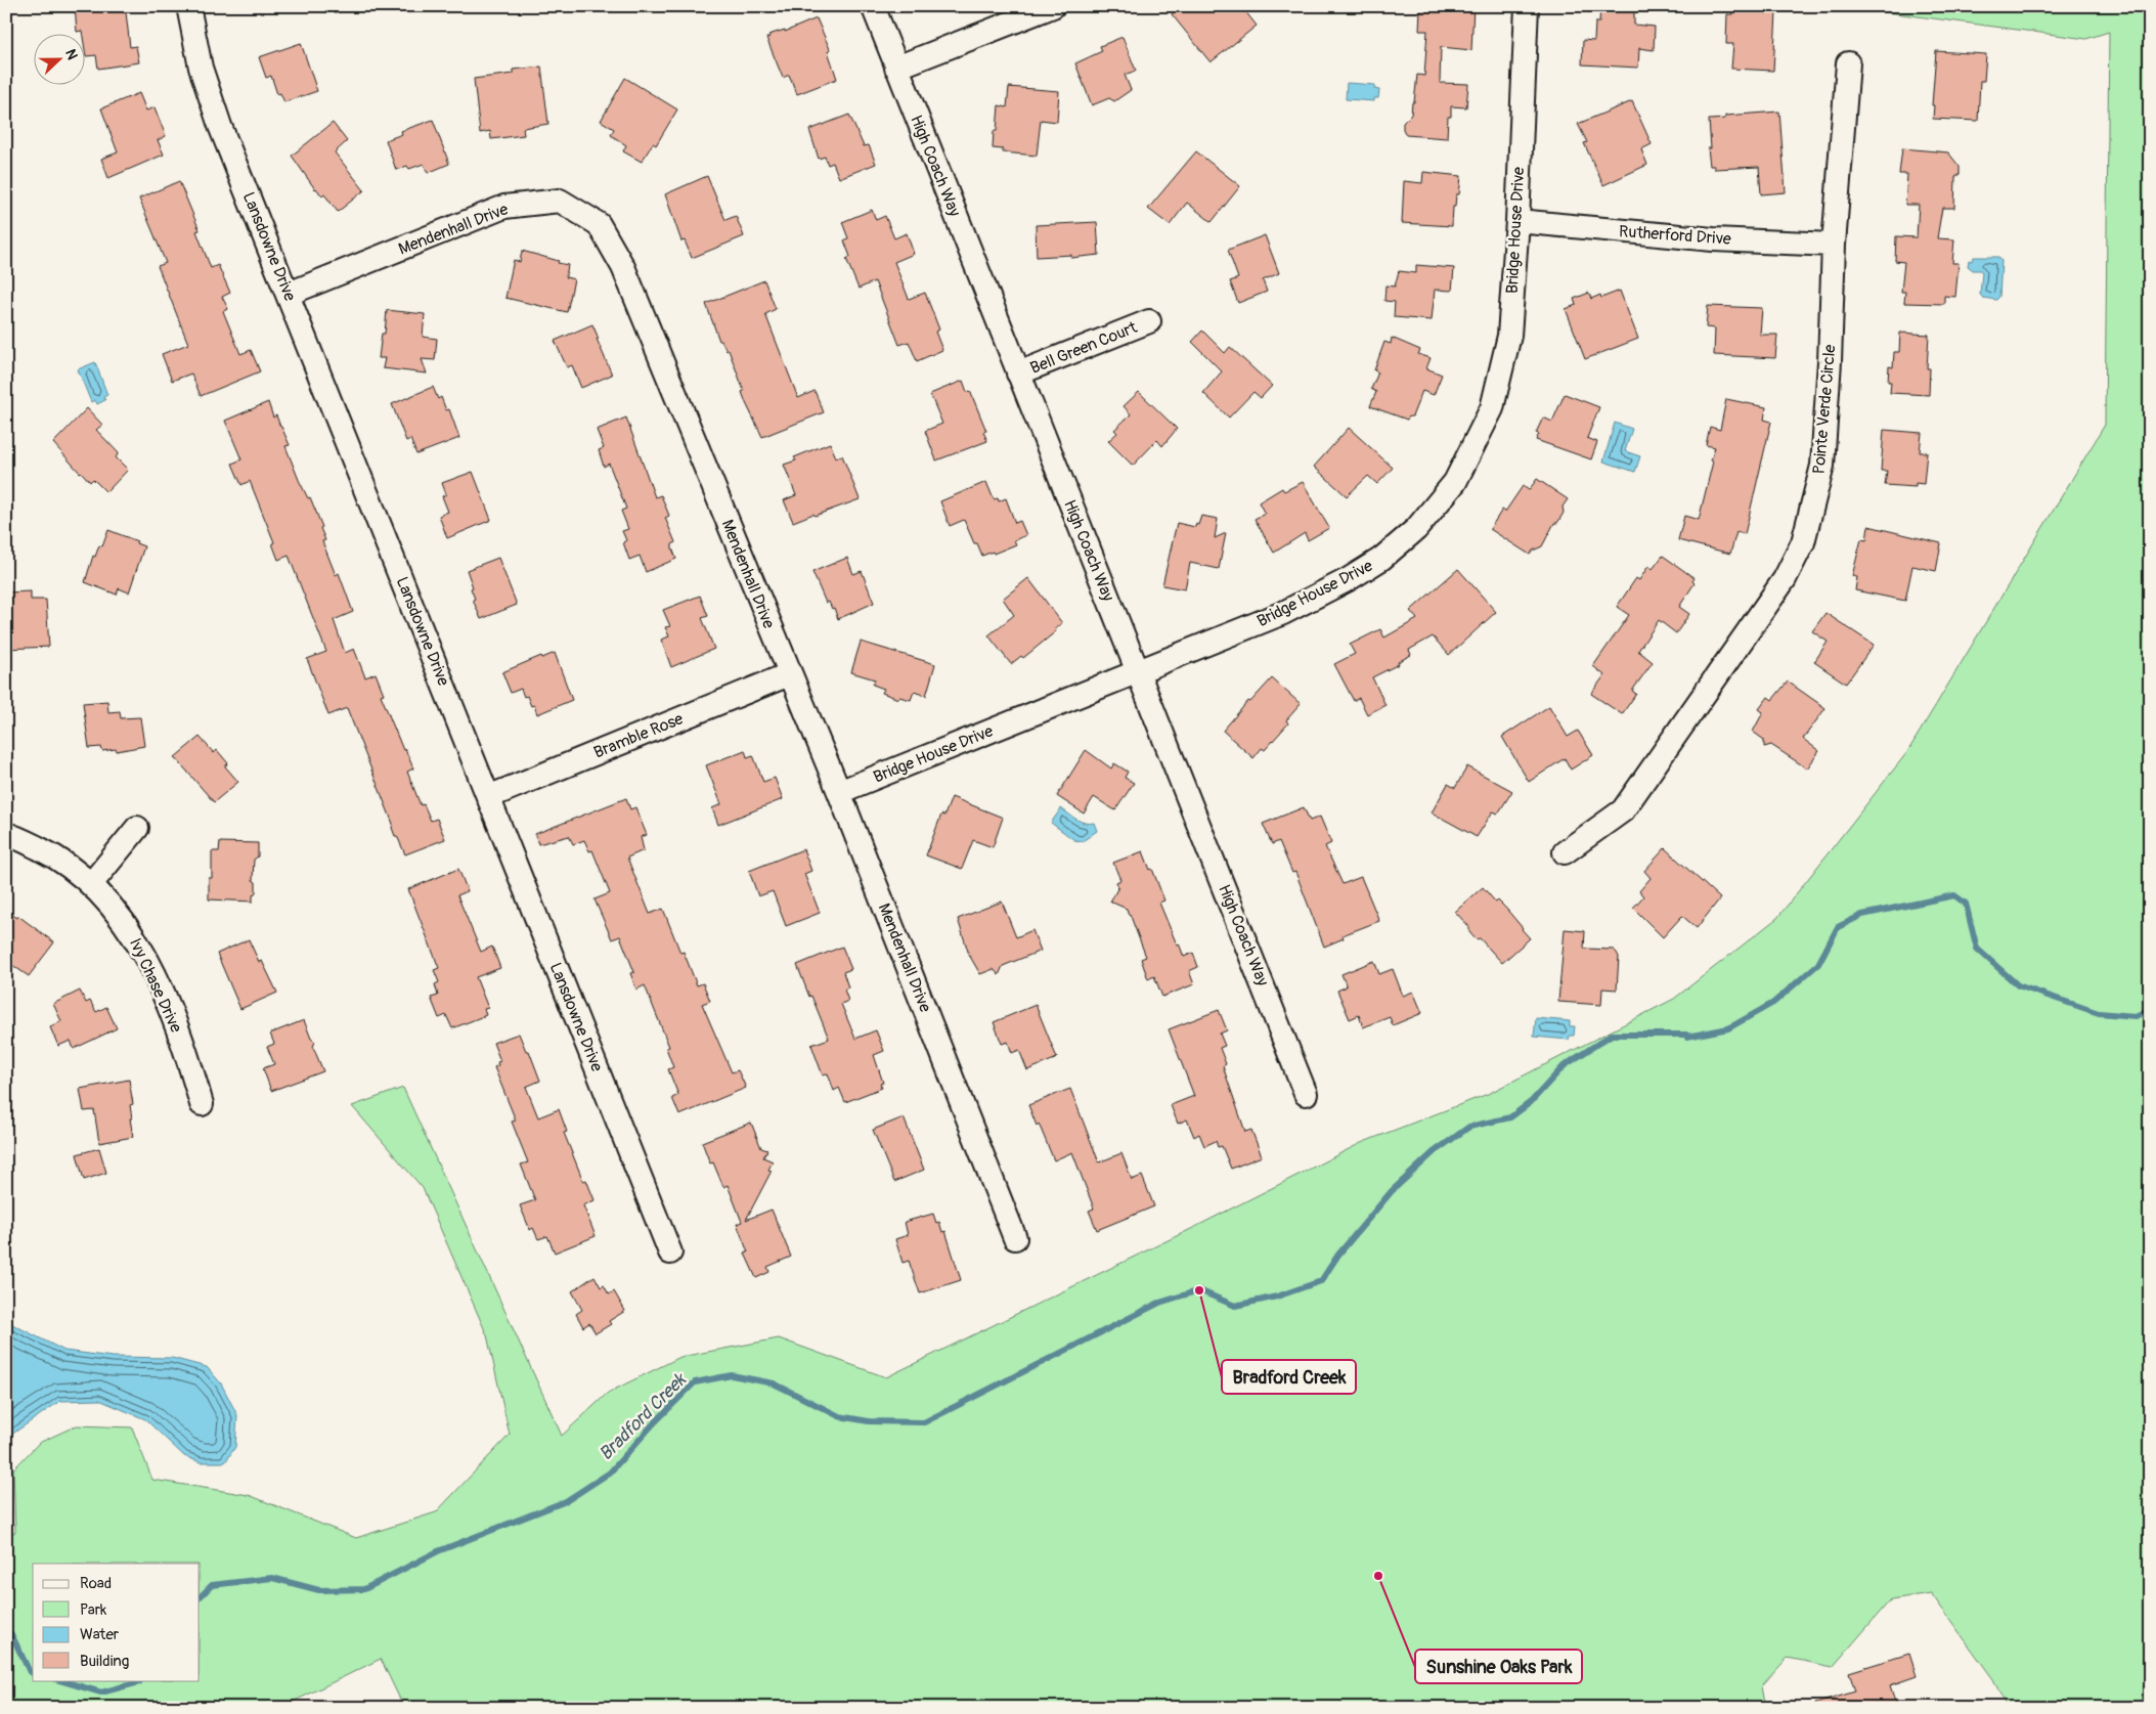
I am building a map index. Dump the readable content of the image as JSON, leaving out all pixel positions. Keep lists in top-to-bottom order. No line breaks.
{"streets":{"street":["High Coach Way","Mendenhall Drive","Bridge House Drive","Rutherford Drive","Lansdowne Drive","Bell Green Court","Pointe Verde Circle","Bramble Rose","Ivy Chase Drive"]},"crossings":[["High Coach Way","Bridge House Drive"],["High Coach Way","Bell Green Court"],["Mendenhall Drive","Bridge House Drive"],["Mendenhall Drive","Lansdowne Drive"],["Mendenhall Drive","Bramble Rose"],["Bridge House Drive","Rutherford Drive"],["Rutherford Drive","Pointe Verde Circle"],["Lansdowne Drive","Bramble Rose"]],"water":["Bradford Creek"],"places":["Bradford Creek","Sunshine Oaks Park"],"legend":["Road","Park","Water","Building"],"north":"right"}
